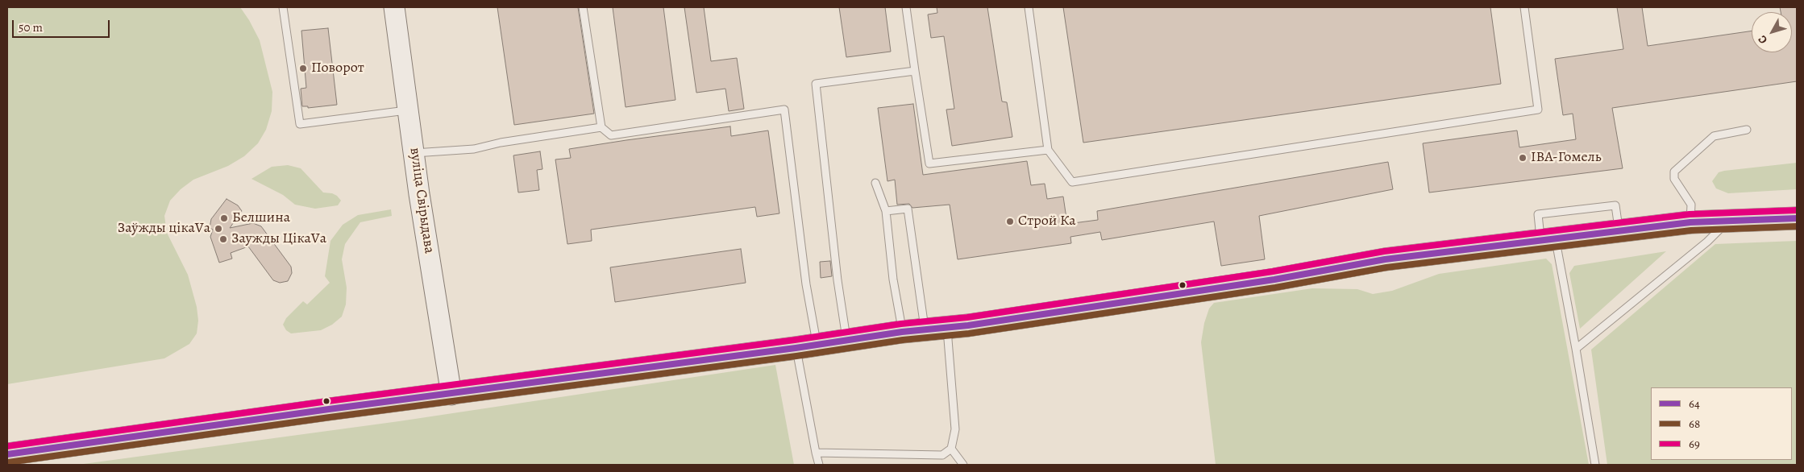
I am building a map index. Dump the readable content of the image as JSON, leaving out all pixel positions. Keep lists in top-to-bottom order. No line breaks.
{"streets":{"main road":["вуліца Свірыдава"]},"places":["Поворот","IBA-Гомель","Белшина","Строй Ка","Заўжды цікаVа","Заужды ЦікаVа"],"lines":["transit line 69","transit line 64","transit line 68"],"legend":["64","68","69"],"scale_bar":"50 m","north":"bottom left"}
